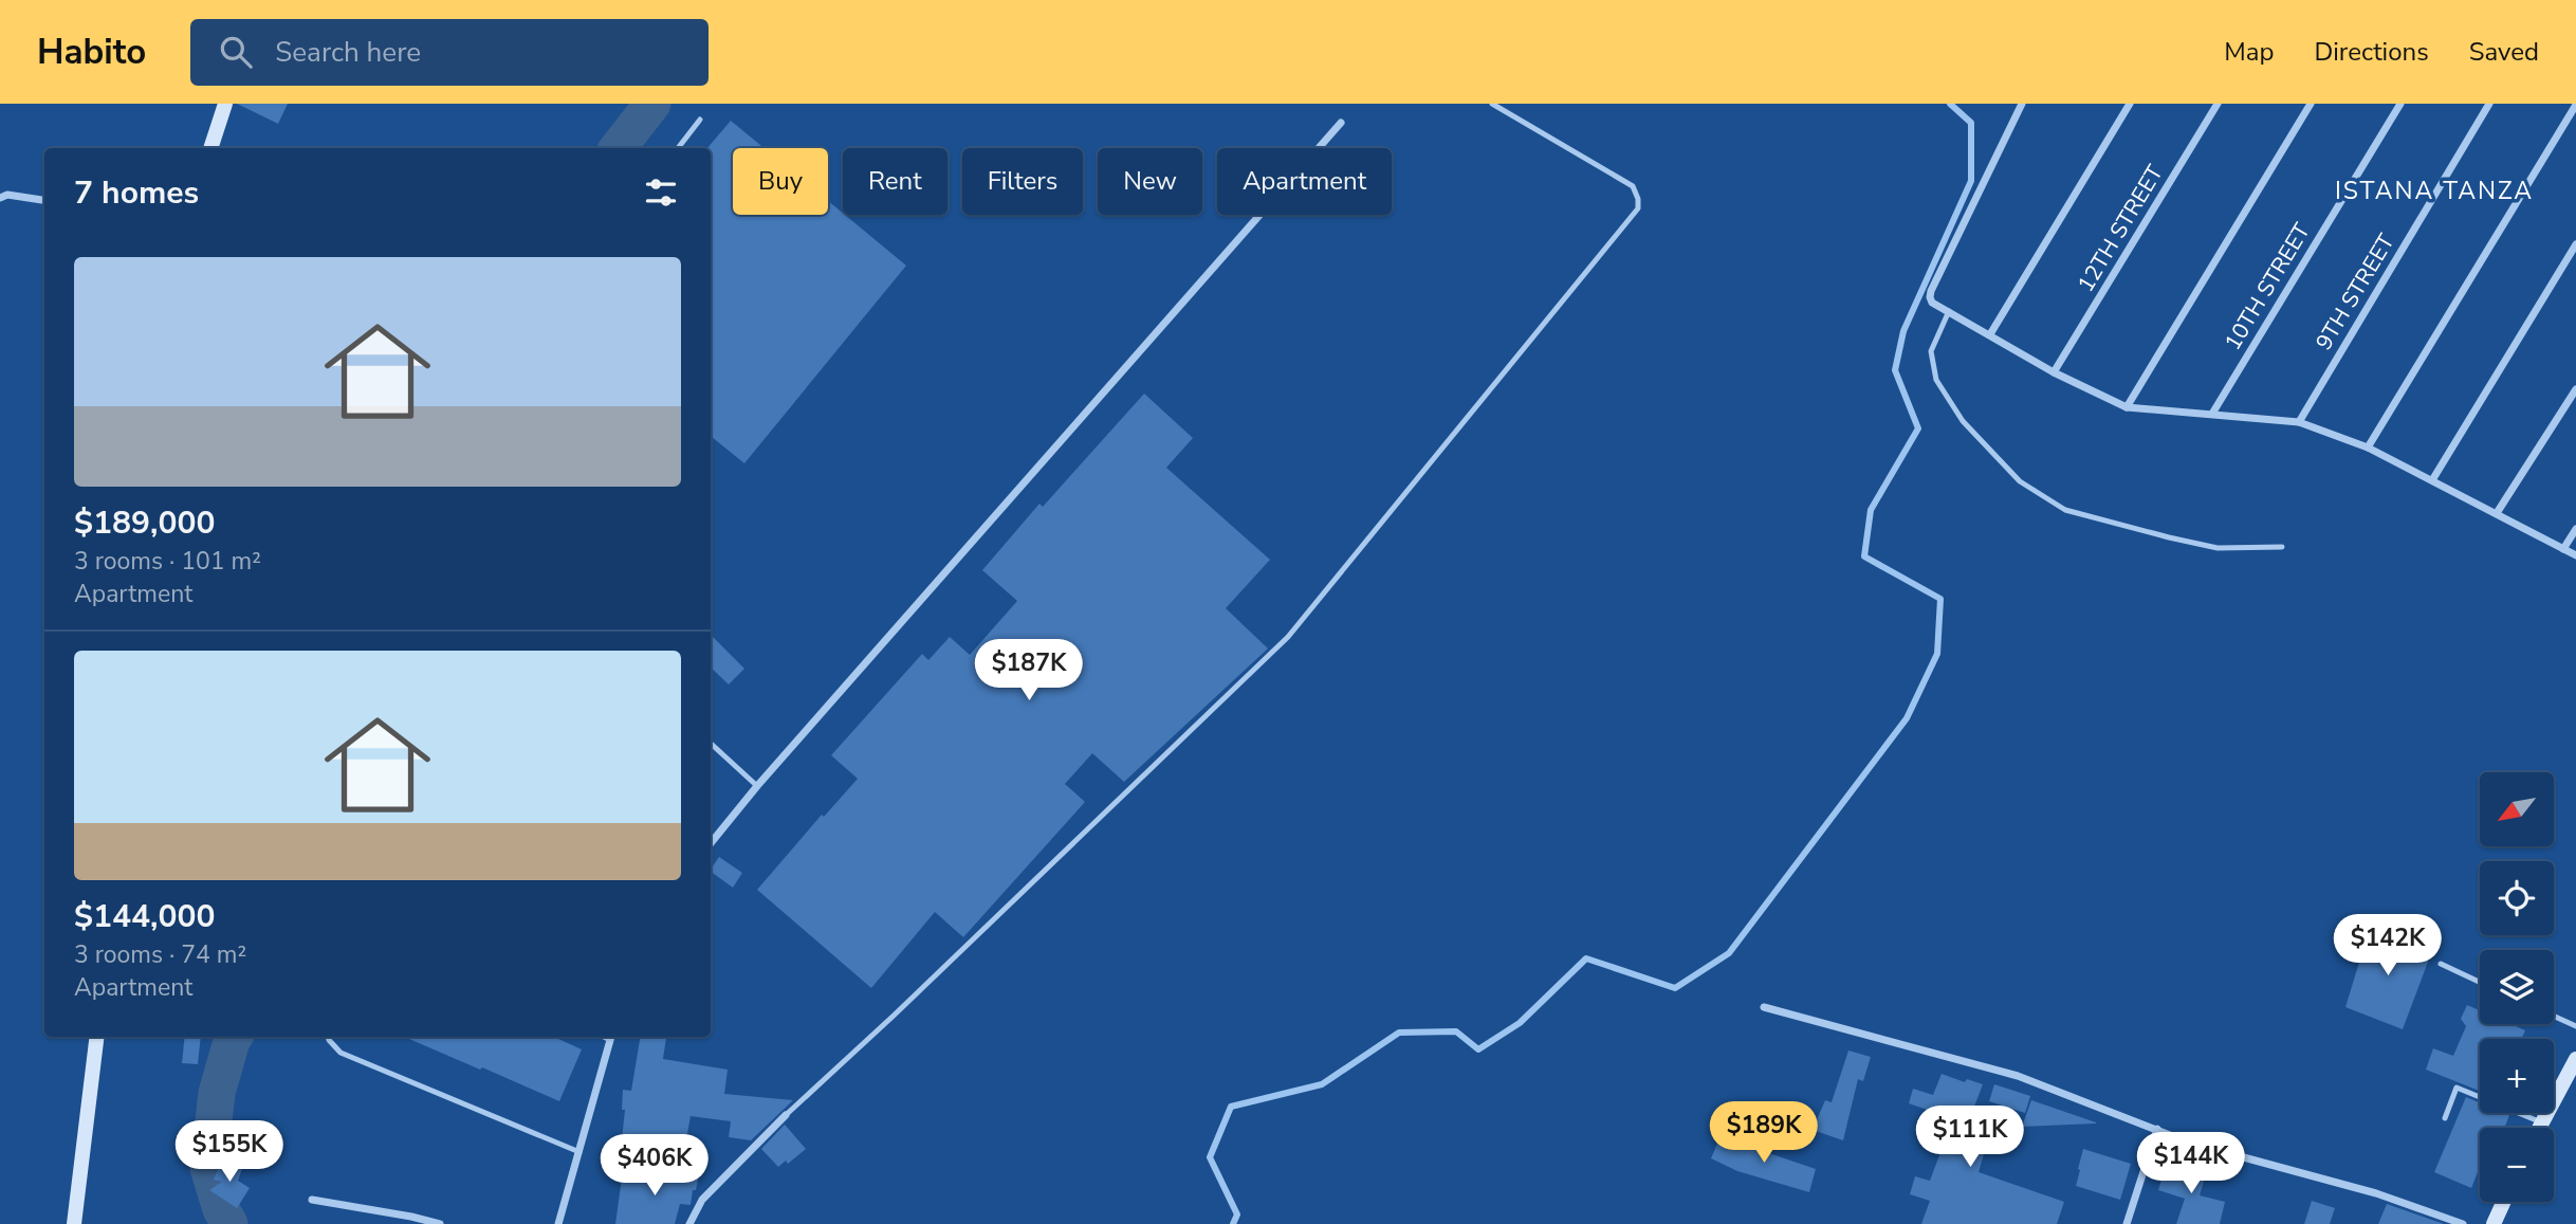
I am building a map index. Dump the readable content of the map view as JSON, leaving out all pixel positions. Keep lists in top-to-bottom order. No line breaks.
{"streets":{"street":["12TH STREET","10TH STREET","9TH STREET"]},"districts":["ISTANA TANZA"],"north":"bottom left","page":{"header":"Habito","search":"Search here","nav":["Map","Directions","Saved"],"chip":["Buy","Rent","Filters","New","Apartment"],"heading":"7 homes","list":[{"name":"$189,000","note":"3 rooms · 101 m² · Apartment"},{"name":"$144,000","note":"3 rooms · 74 m² · Apartment"}],"price":["$187K","$142K","$189K","$111K","$155K","$144K","$406K"],"map_buttons":["+","−"]}}
